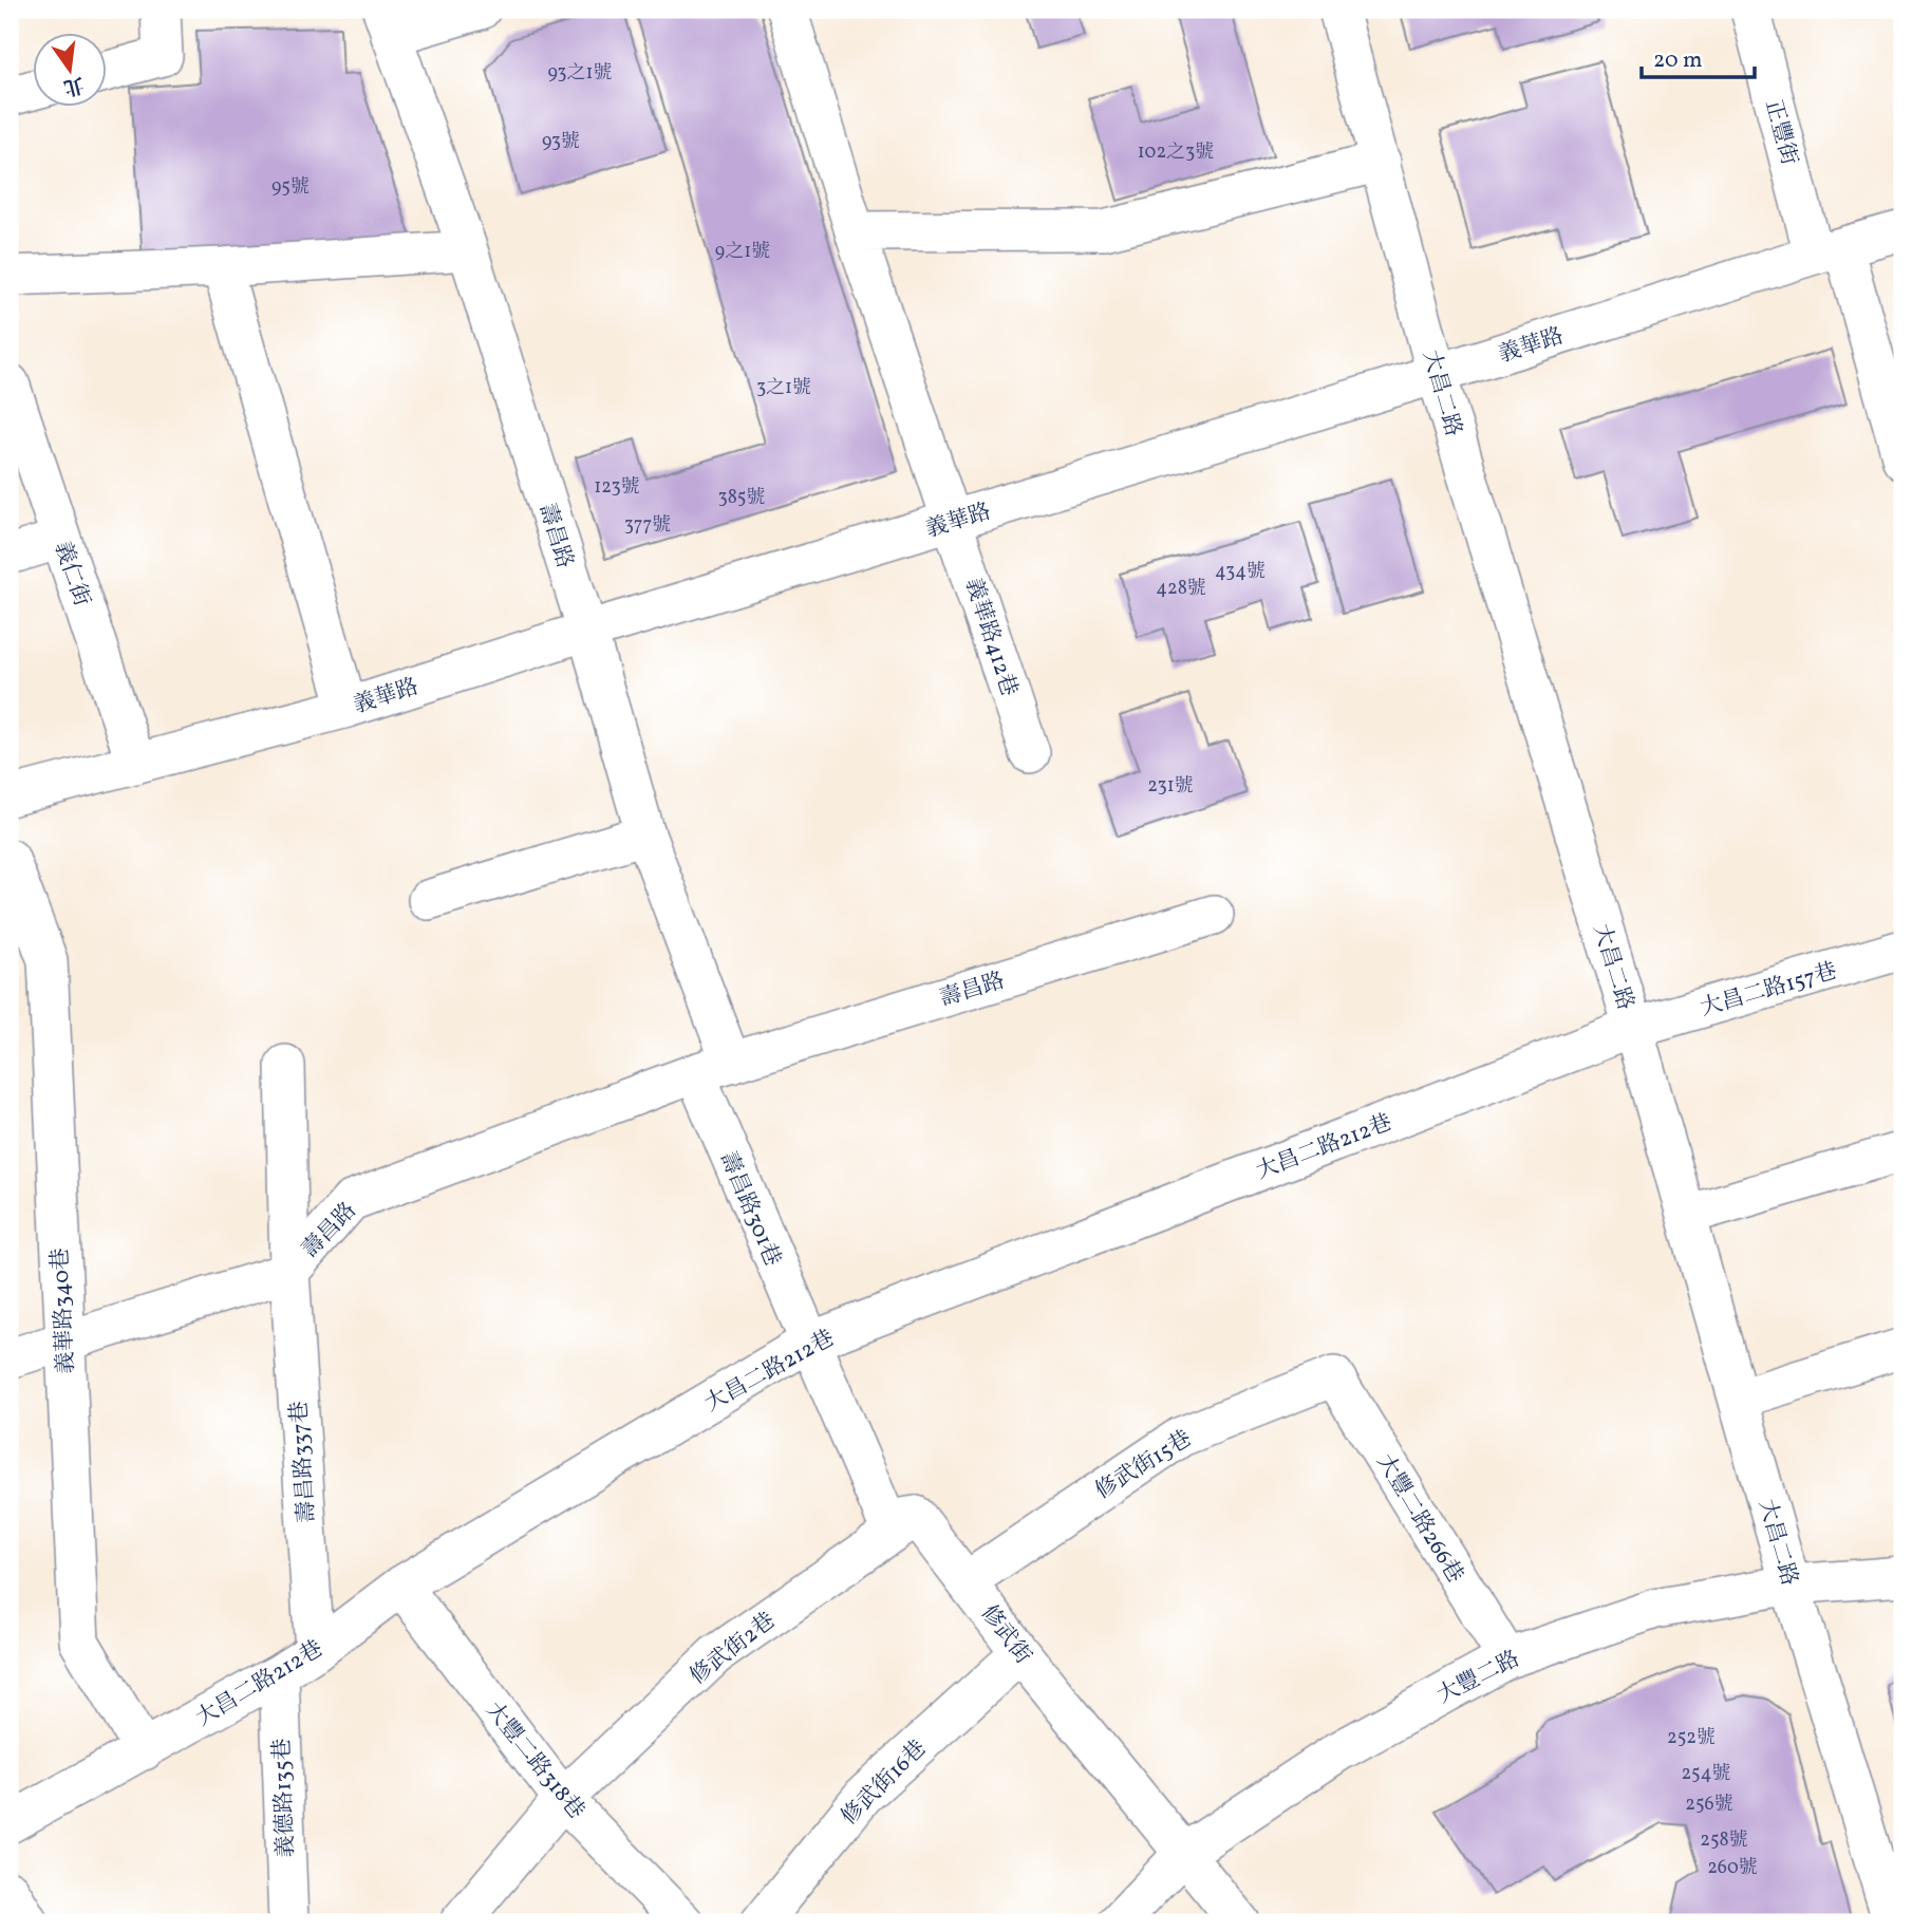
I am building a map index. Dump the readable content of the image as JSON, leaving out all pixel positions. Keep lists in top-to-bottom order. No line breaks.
{"streets":{"street":["正豐街","義華路","大昌二路","壽昌路","義仁街","義華路412巷","大昌二路157巷","大昌二路212巷","壽昌路301巷","義華路340巷","壽昌路337巷","修武街15巷","大豐二路266巷","修武街","修武街2巷","大豐二路","大豐二路318巷","修武街16巷","義德路135巷"]},"crossings":[["正豐街","義華路"],["義華路","大昌二路"],["義華路","壽昌路"],["義華路","義仁街"],["義華路","義華路412巷"],["大昌二路","大昌二路157巷"],["大昌二路","大昌二路212巷"],["大昌二路","大豐二路"],["壽昌路","壽昌路301巷"],["壽昌路","義華路340巷"],["壽昌路","壽昌路337巷"],["大昌二路157巷","大昌二路212巷"],["大昌二路212巷","壽昌路301巷"],["大昌二路212巷","義華路340巷"],["大昌二路212巷","壽昌路337巷"],["大昌二路212巷","大豐二路318巷"],["大昌二路212巷","義德路135巷"],["修武街15巷","大豐二路266巷"],["修武街15巷","修武街"],["大豐二路266巷","大豐二路"],["修武街","修武街2巷"],["修武街","大豐二路"],["修武街","修武街16巷"],["修武街2巷","大豐二路318巷"]],"house_numbers":["93之1號","93號","102之3號","95號","9之1號","3之1號","123號","385號","377號","434號","428號","231號","252號","254號","256號","258號","260號"],"scale_bar":"20 m","north":"bottom"}
